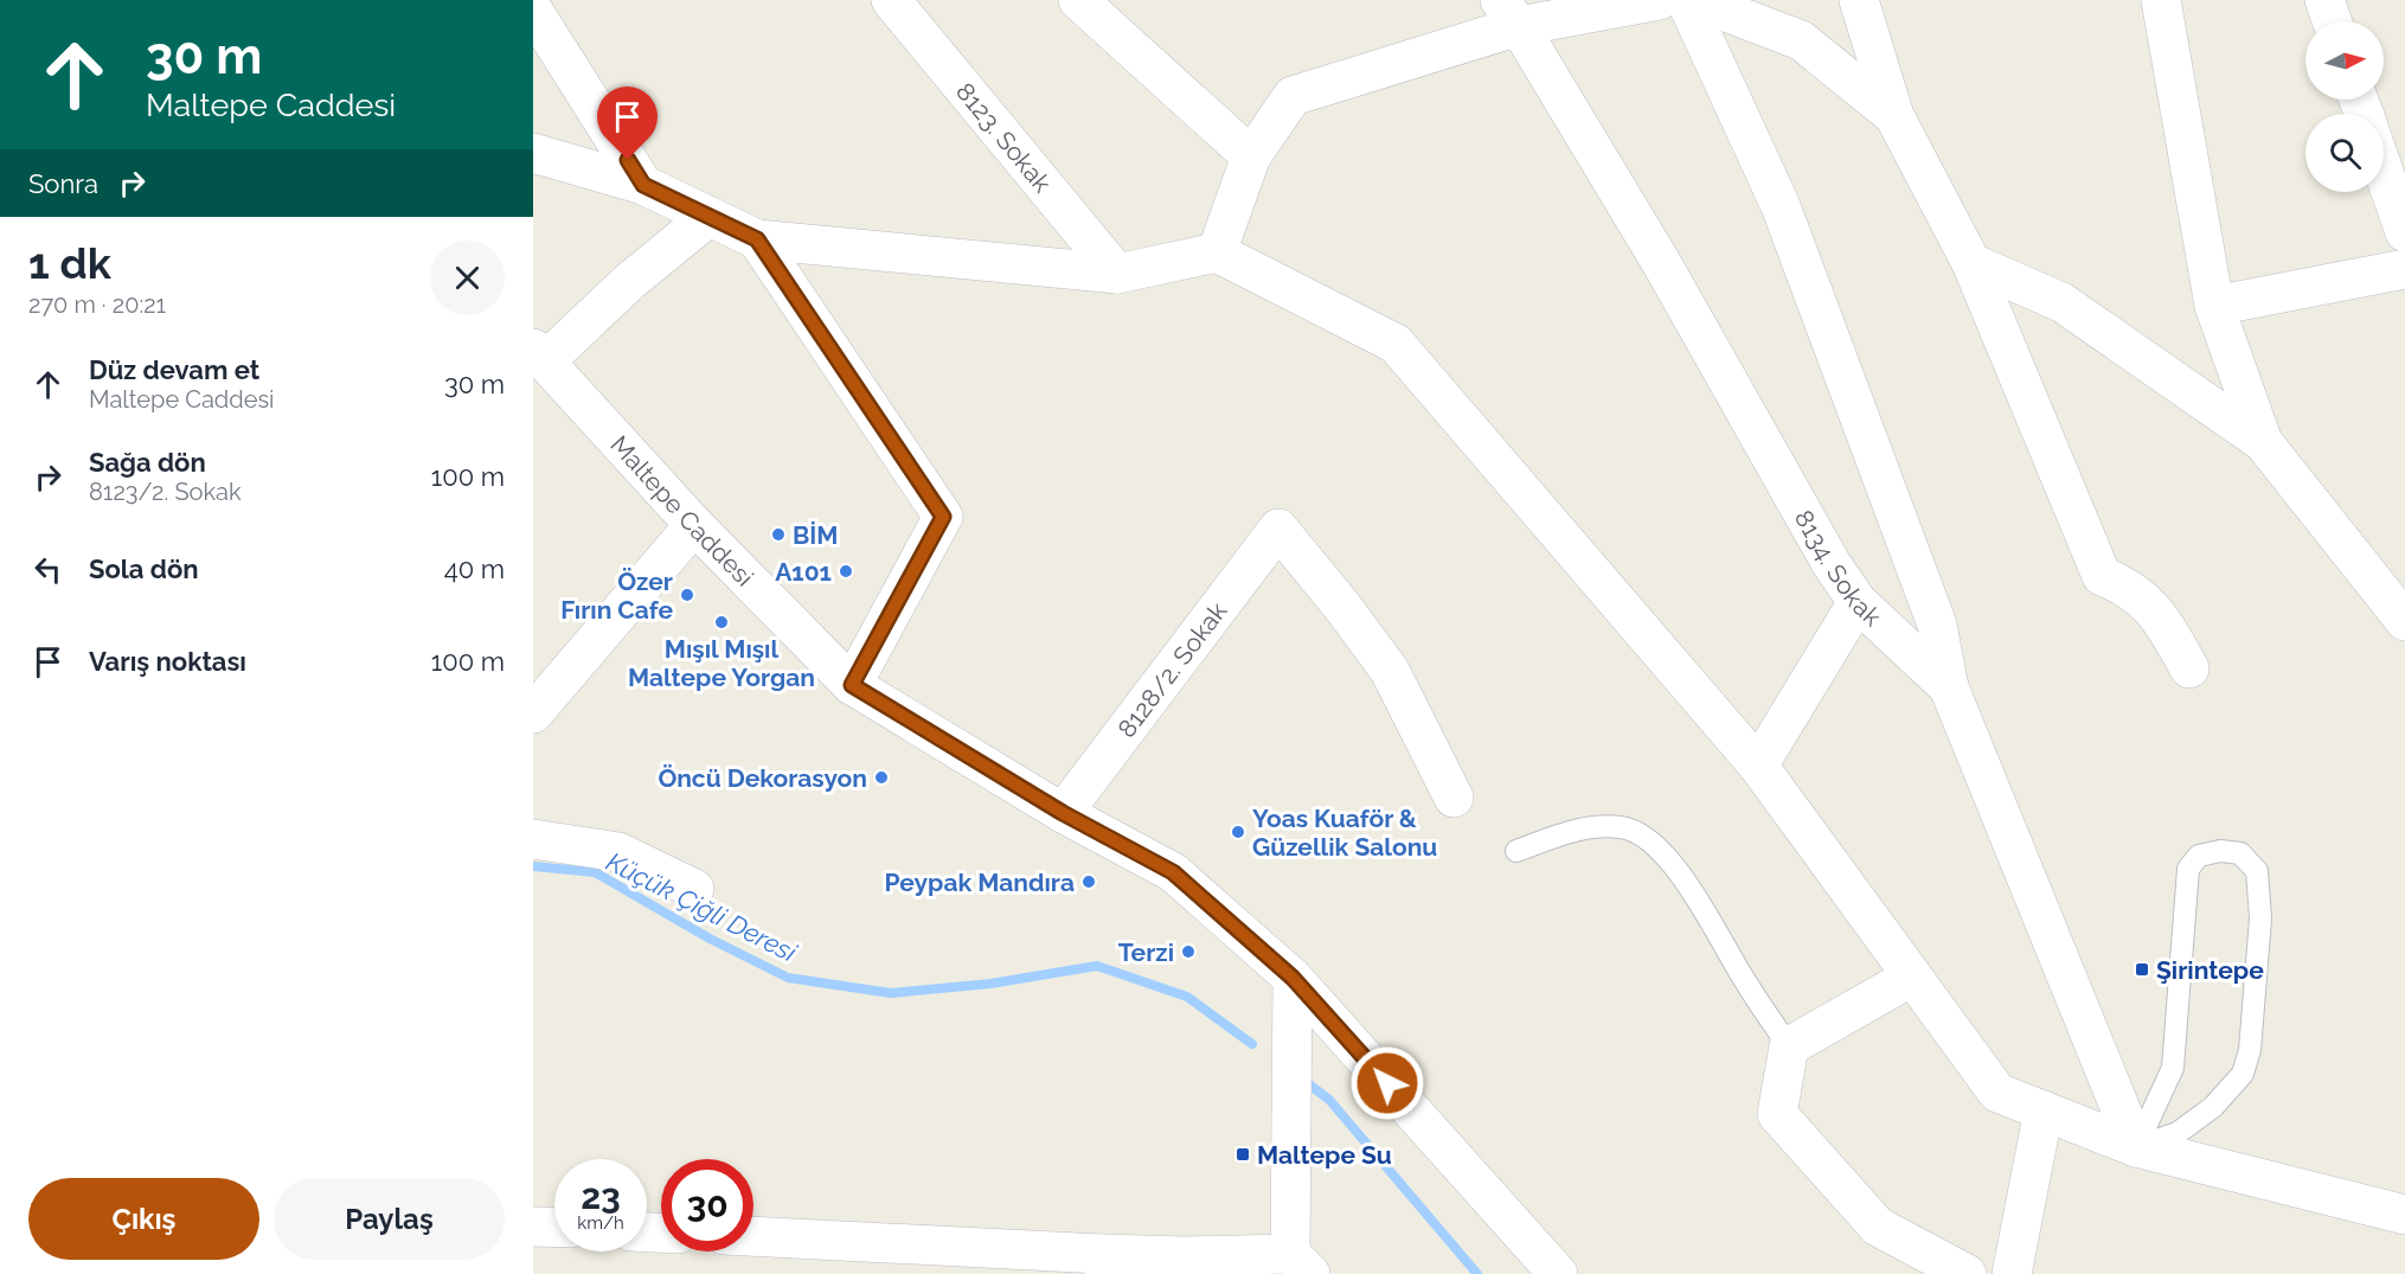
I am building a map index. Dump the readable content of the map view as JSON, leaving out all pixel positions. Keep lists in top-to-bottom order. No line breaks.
{"streets":{"street":["8123. Sokak","Maltepe Caddesi","8134. Sokak","8128/2. Sokak"]},"crossings":[["Maltepe Caddesi","8128/2. Sokak"]],"water":["Küçük Çiğli Deresi"],"places":{"other":["BİM","A101","Özer Fırın Cafe","Mışıl Mışıl Maltepe Yorgan","Öncü Dekorasyon","Yoas Kuaför & Güzellik Salonu","Peypak Mandıra","Terzi"],"transit":["Şirintepe","Maltepe Su"]},"north":"right","page":{"turn":["30 m","Maltepe Caddesi"],"then":"Sonra","heading":["1 dk","270 m · 20:21"],"list":[{"name":"Düz devam et","note":"Maltepe Caddesi","value":"30 m"},{"name":"Sağa dön","note":"8123/2. Sokak","value":"100 m"},{"name":"Sola dön","value":"40 m"},{"name":"Varış noktası","value":"100 m"}],"speed":"23 km/h","limit":"30","buttons":["Çıkış","Paylaş"]}}
